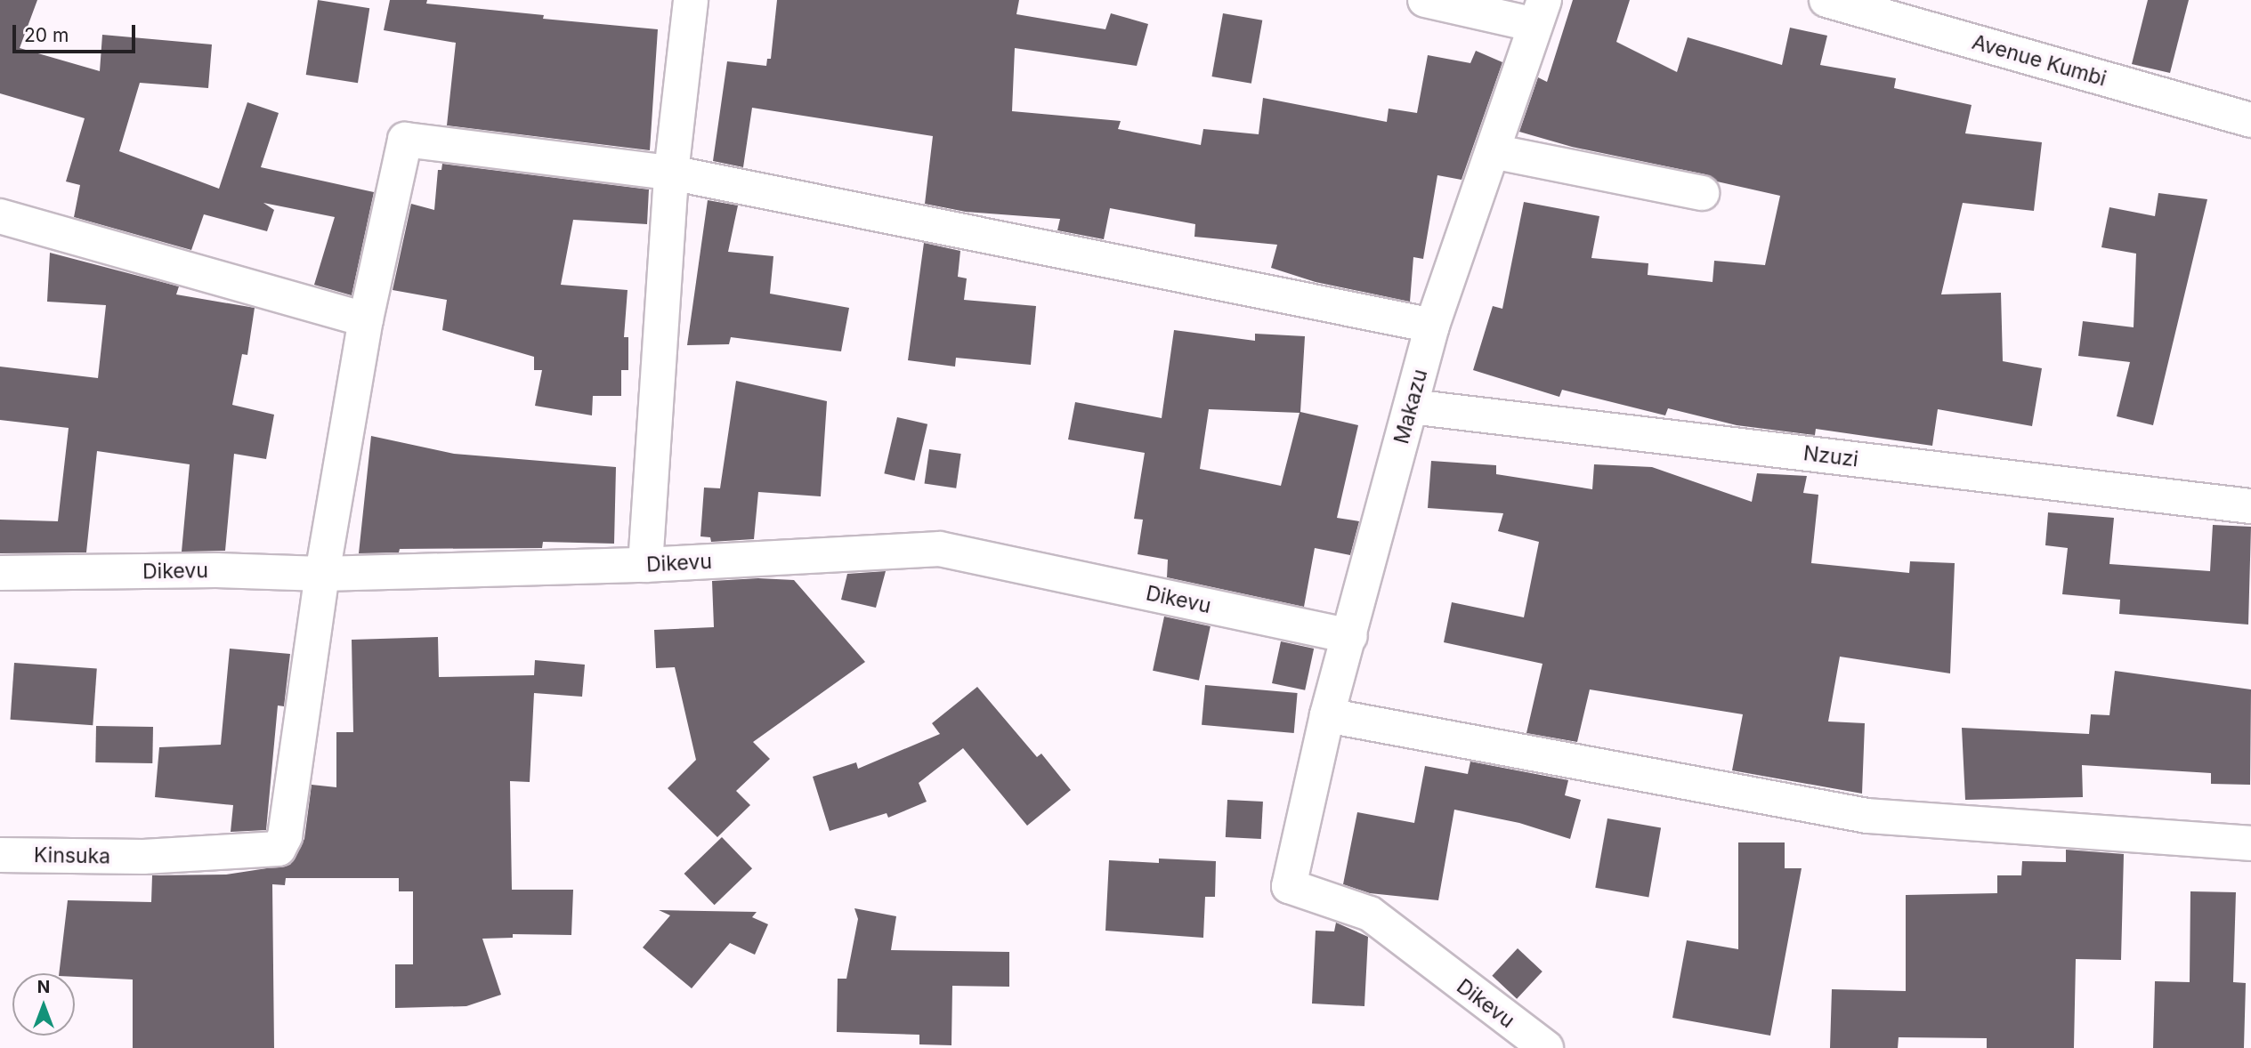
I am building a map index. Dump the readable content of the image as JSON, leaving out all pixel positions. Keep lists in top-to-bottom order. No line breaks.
{"streets":{"street":["Avenue Kumbi","Makazu","Nzuzi","Dikevu","Kinsuka"]},"crossings":[["Makazu","Nzuzi"],["Makazu","Dikevu"],["Dikevu","Kinsuka"]],"scale_bar":"20 m","north":"top"}
